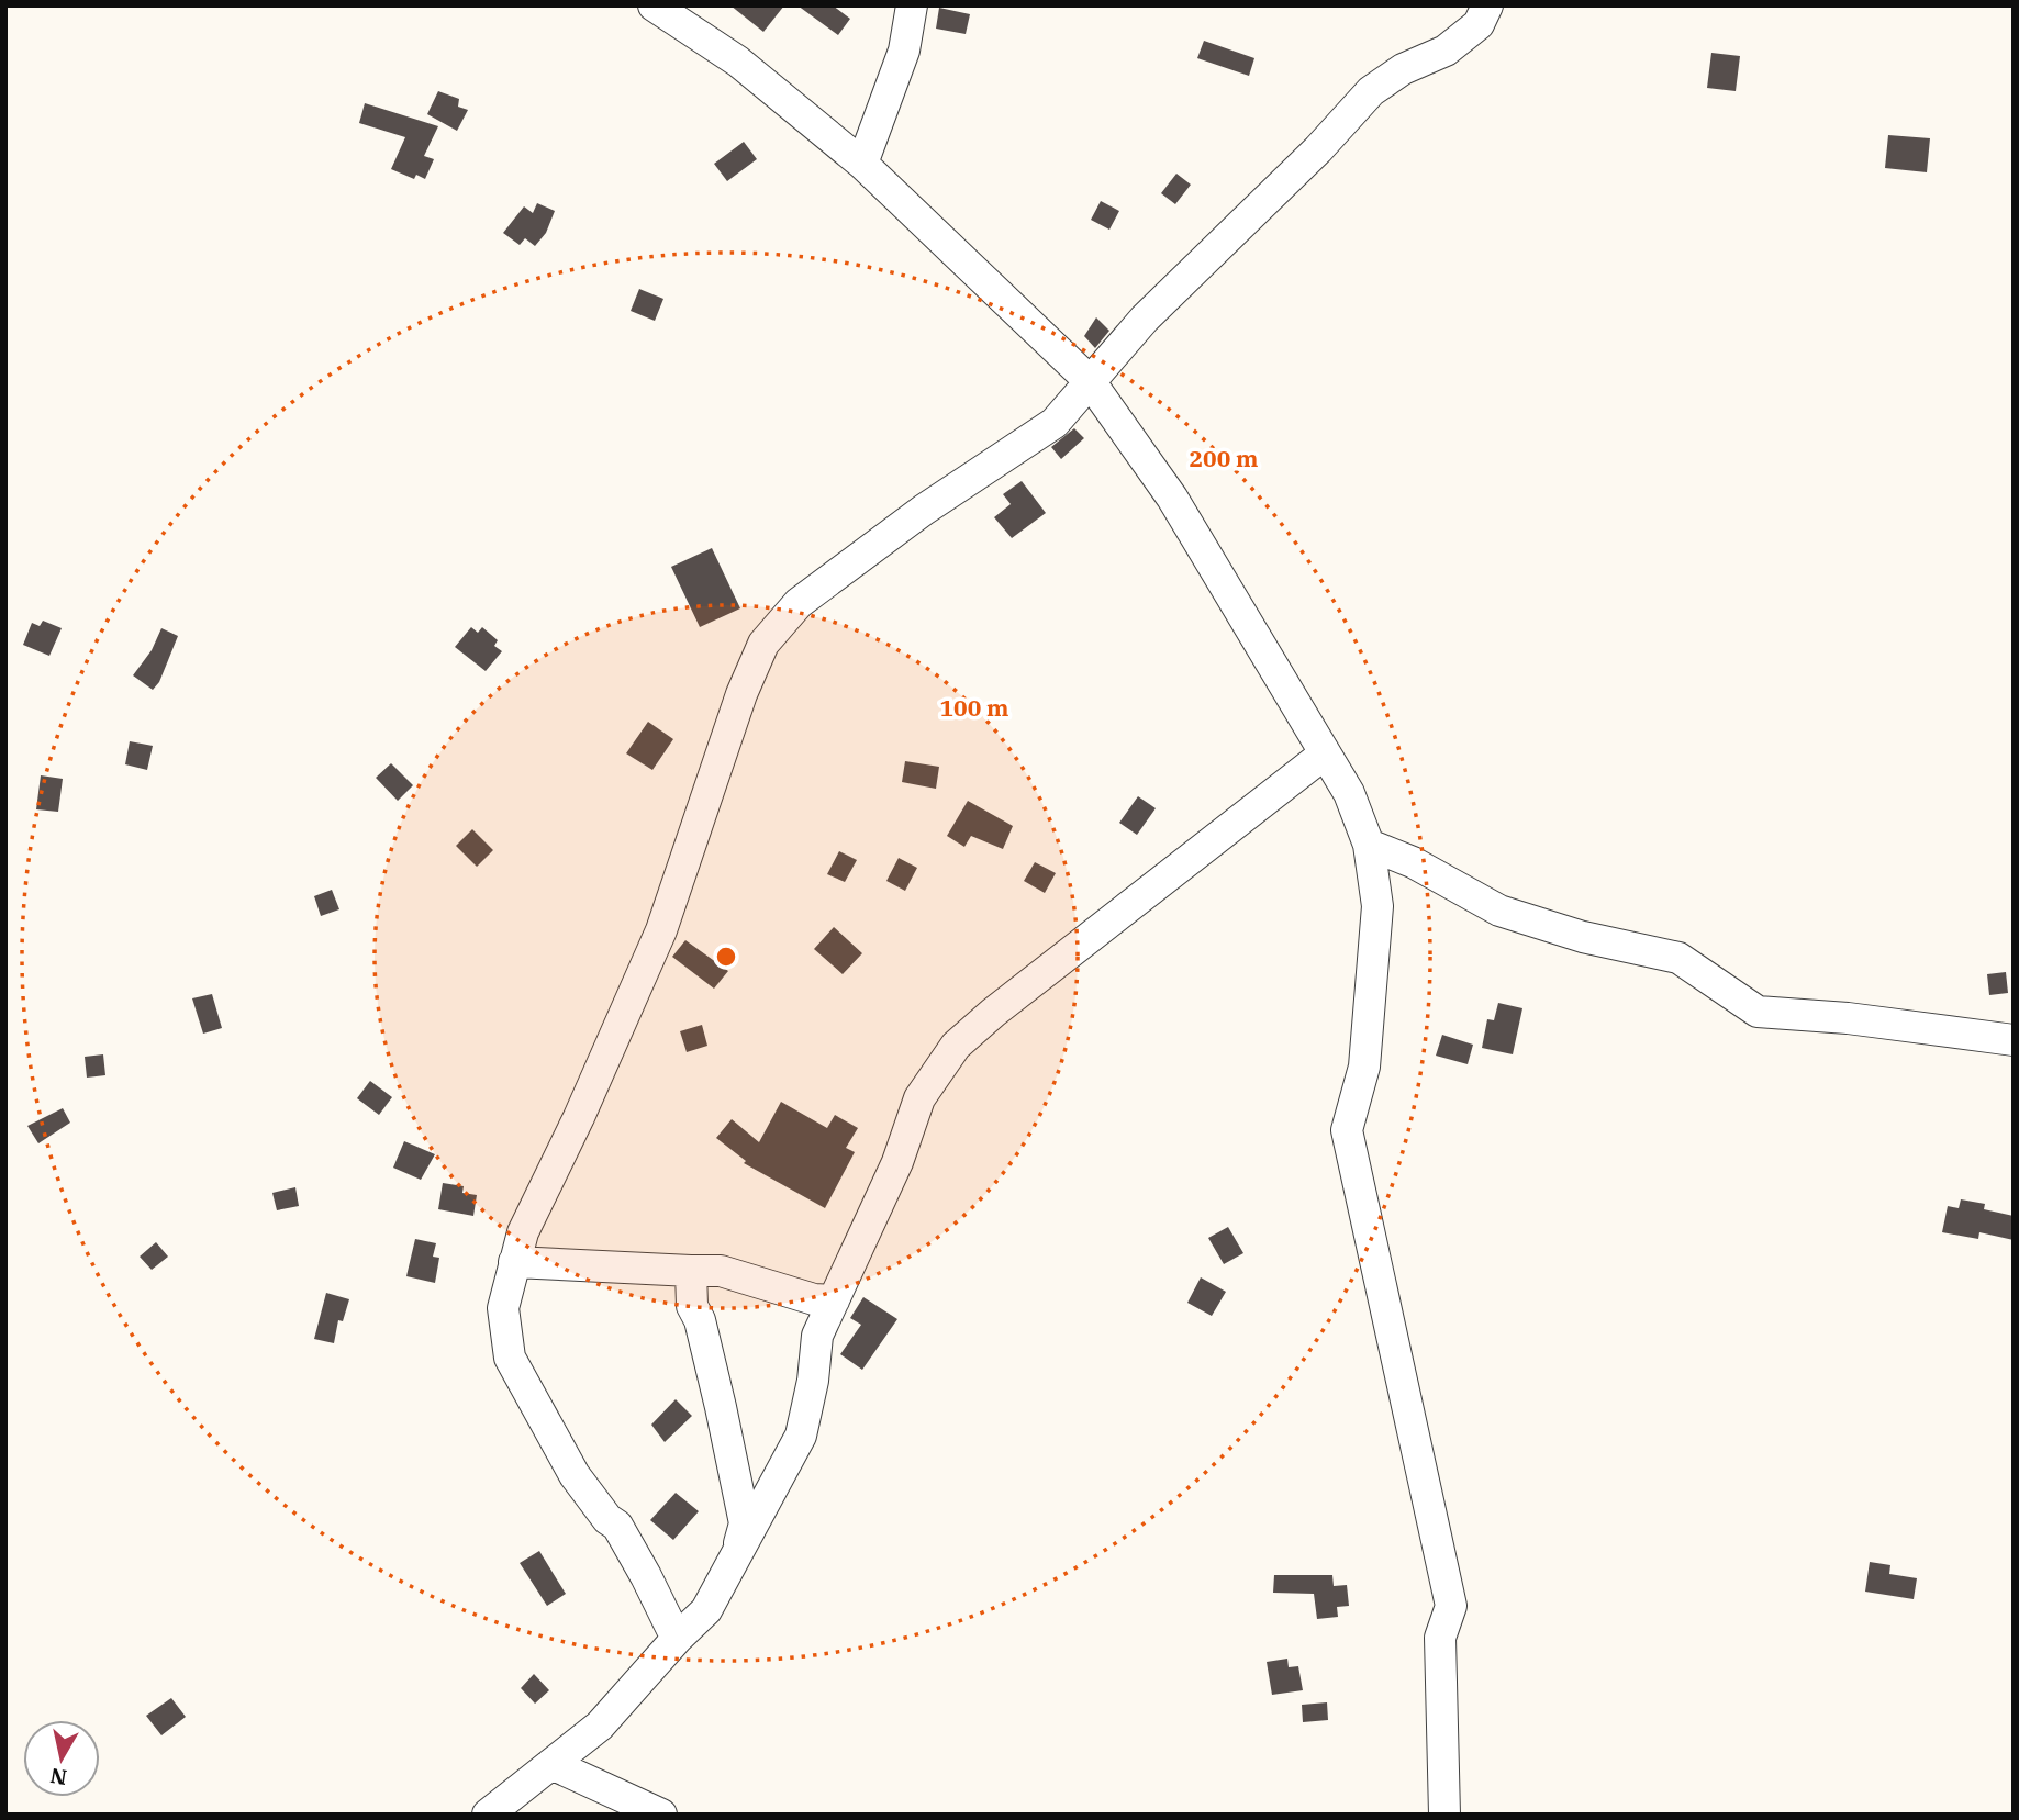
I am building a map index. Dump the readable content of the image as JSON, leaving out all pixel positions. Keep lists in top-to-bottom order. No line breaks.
{"north":"bottom","rings":["200 m","100 m"]}
